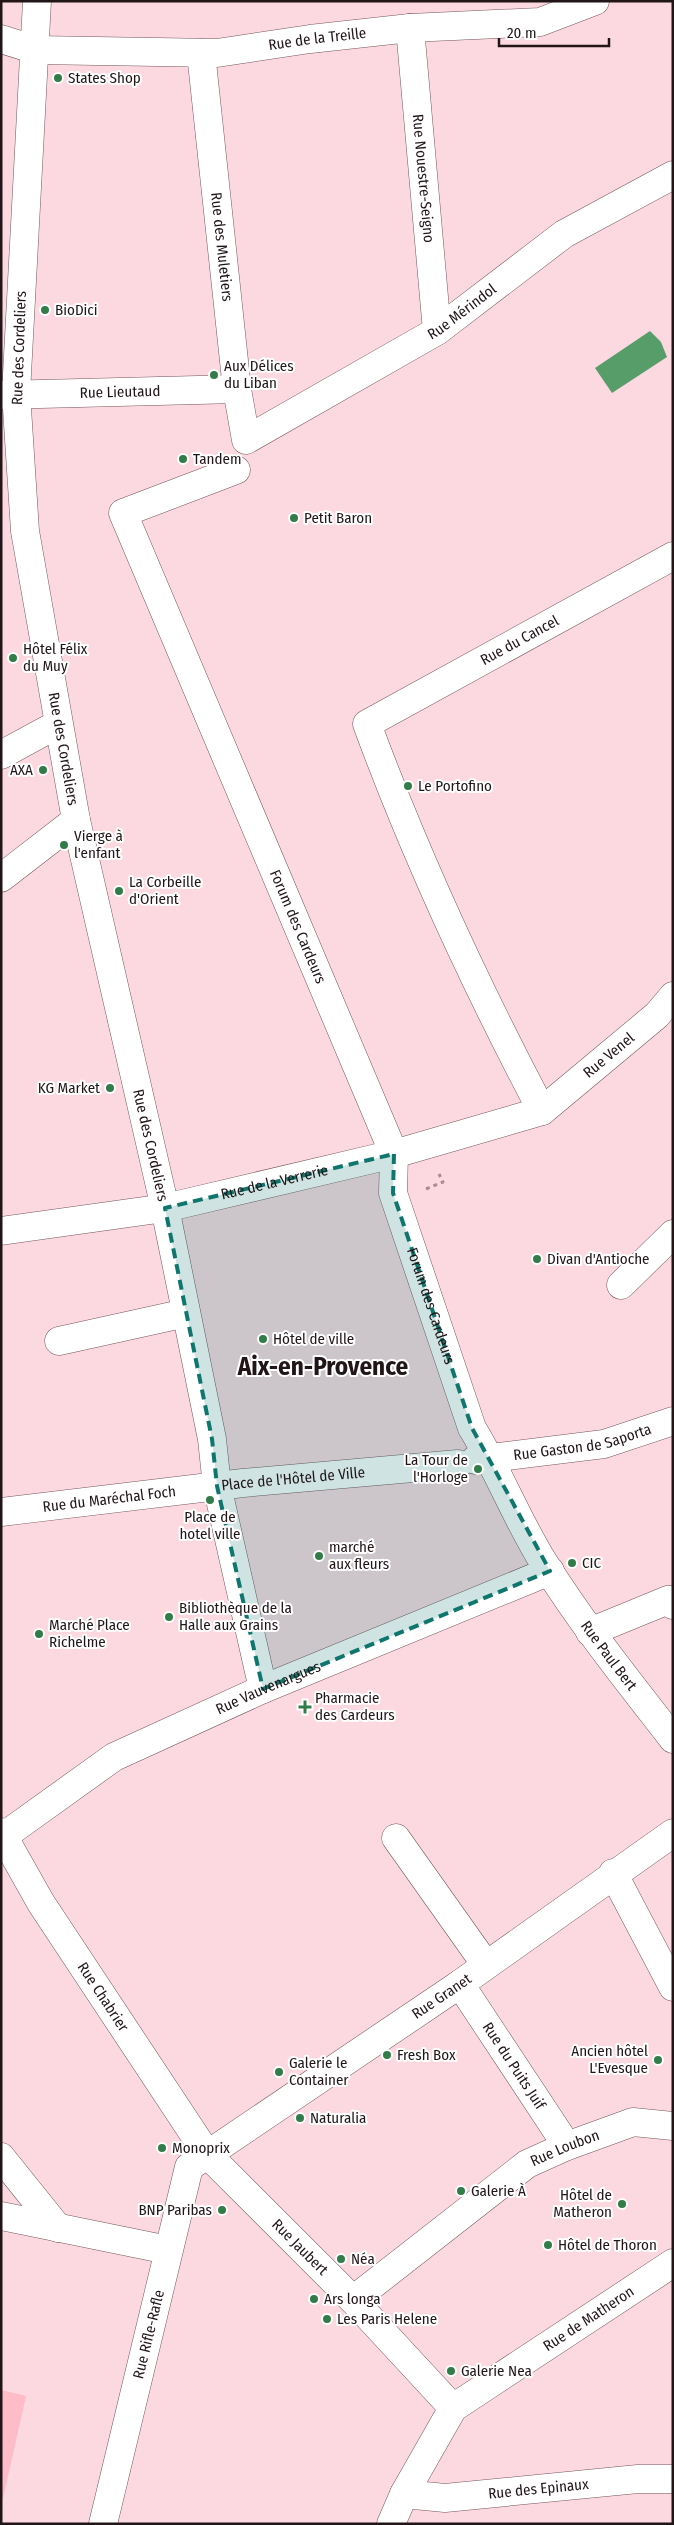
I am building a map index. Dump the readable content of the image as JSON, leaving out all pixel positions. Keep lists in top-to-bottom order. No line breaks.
{"streets":{"street":["Rue de la Treille","Rue Nouestre-Seigno","Rue des Muletiers","Rue Mérindol","Rue des Cordeliers","Rue Lieutaud","Rue du Cancel","Forum des Cardeurs","Rue Venel","Rue de la Verrerie","Rue Gaston de Saporta","Place de l'Hôtel de Ville","Rue du Maréchal Foch","Rue Paul Bert","Rue Vauvenargues","Rue Granet","Rue Chabrier","Rue du Puits Juif","Rue Loubon","Rue Jaubert","Rue de Matheron","Rue Rifle-Rafle","Rue des Epinaux"]},"crossings":[["Rue de la Treille","Rue Nouestre-Seigno"],["Rue de la Treille","Rue des Muletiers"],["Rue de la Treille","Rue des Cordeliers"],["Rue Nouestre-Seigno","Rue Mérindol"],["Rue des Muletiers","Rue Mérindol"],["Rue des Muletiers","Rue Lieutaud"],["Rue des Cordeliers","Rue Lieutaud"],["Rue des Cordeliers","Rue de la Verrerie"],["Rue des Cordeliers","Place de l'Hôtel de Ville"],["Rue des Cordeliers","Rue du Maréchal Foch"],["Rue du Cancel","Rue Venel"],["Rue du Cancel","Rue de la Verrerie"],["Forum des Cardeurs","Rue de la Verrerie"],["Forum des Cardeurs","Rue Gaston de Saporta"],["Forum des Cardeurs","Place de l'Hôtel de Ville"],["Rue Venel","Rue de la Verrerie"],["Rue Gaston de Saporta","Place de l'Hôtel de Ville"],["Place de l'Hôtel de Ville","Rue du Maréchal Foch"],["Place de l'Hôtel de Ville","Rue Vauvenargues"],["Rue Paul Bert","Rue Vauvenargues"],["Rue Vauvenargues","Rue Chabrier"],["Rue Granet","Rue Chabrier"],["Rue Granet","Rue du Puits Juif"],["Rue Granet","Rue Jaubert"],["Rue Granet","Rue Rifle-Rafle"],["Rue Chabrier","Rue Jaubert"],["Rue Chabrier","Rue Rifle-Rafle"],["Rue du Puits Juif","Rue Loubon"],["Rue Loubon","Rue Jaubert"],["Rue Jaubert","Rue de Matheron"],["Rue Jaubert","Rue Rifle-Rafle"]],"districts":["Aix-en-Provence"],"places":{"other":["States Shop","BioDici","Aux Délices du Liban","Tandem","Petit Baron","Hôtel Félix du Muy","AXA","Le Portofino","Vierge à l'enfant","La Corbeille d'Orient","KG Market","Divan d'Antioche","Hôtel de ville","La Tour de l'Horloge","Place de hotel ville","marché aux fleurs","CIC","Bibliothèque de la Halle aux Grains","Marché Place Richelme","Fresh Box","Ancien hôtel L'Evesque","Galerie le Container","Naturalia","Monoprix","Galerie À","Hôtel de Matheron","BNP Paribas","Hôtel de Thoron","Néa","Ars longa","Les Paris Helene","Galerie Nea"],"health":["Pharmacie des Cardeurs"]},"scale_bar":"20 m"}
